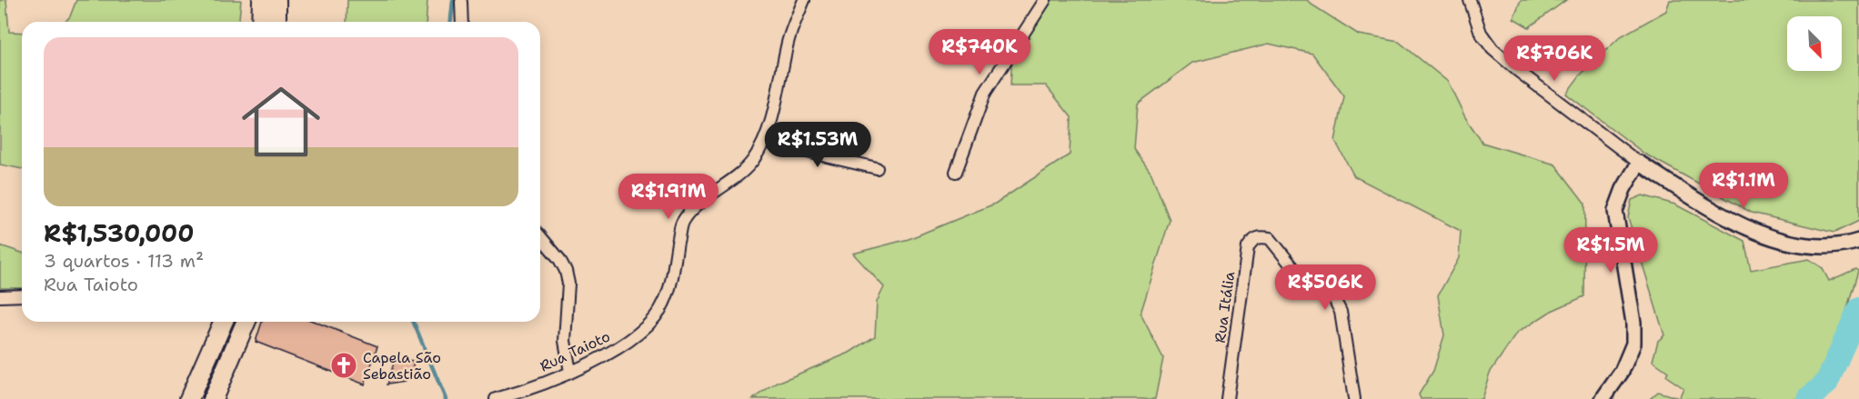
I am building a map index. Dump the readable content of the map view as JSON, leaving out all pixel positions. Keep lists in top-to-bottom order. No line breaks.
{"streets":{"street":["Rua Itália","Rua Taioto"]},"places":{"church":["Capela São Sebastião"]},"north":"bottom right","page":{"list":[{"name":"R$1,530,000","note":"3 quartos · 113 m² · Rua Taioto"}],"price":["R$740K","R$706K","R$1.53M","R$1.1M","R$1.91M","R$1.5M","R$506K"]}}
